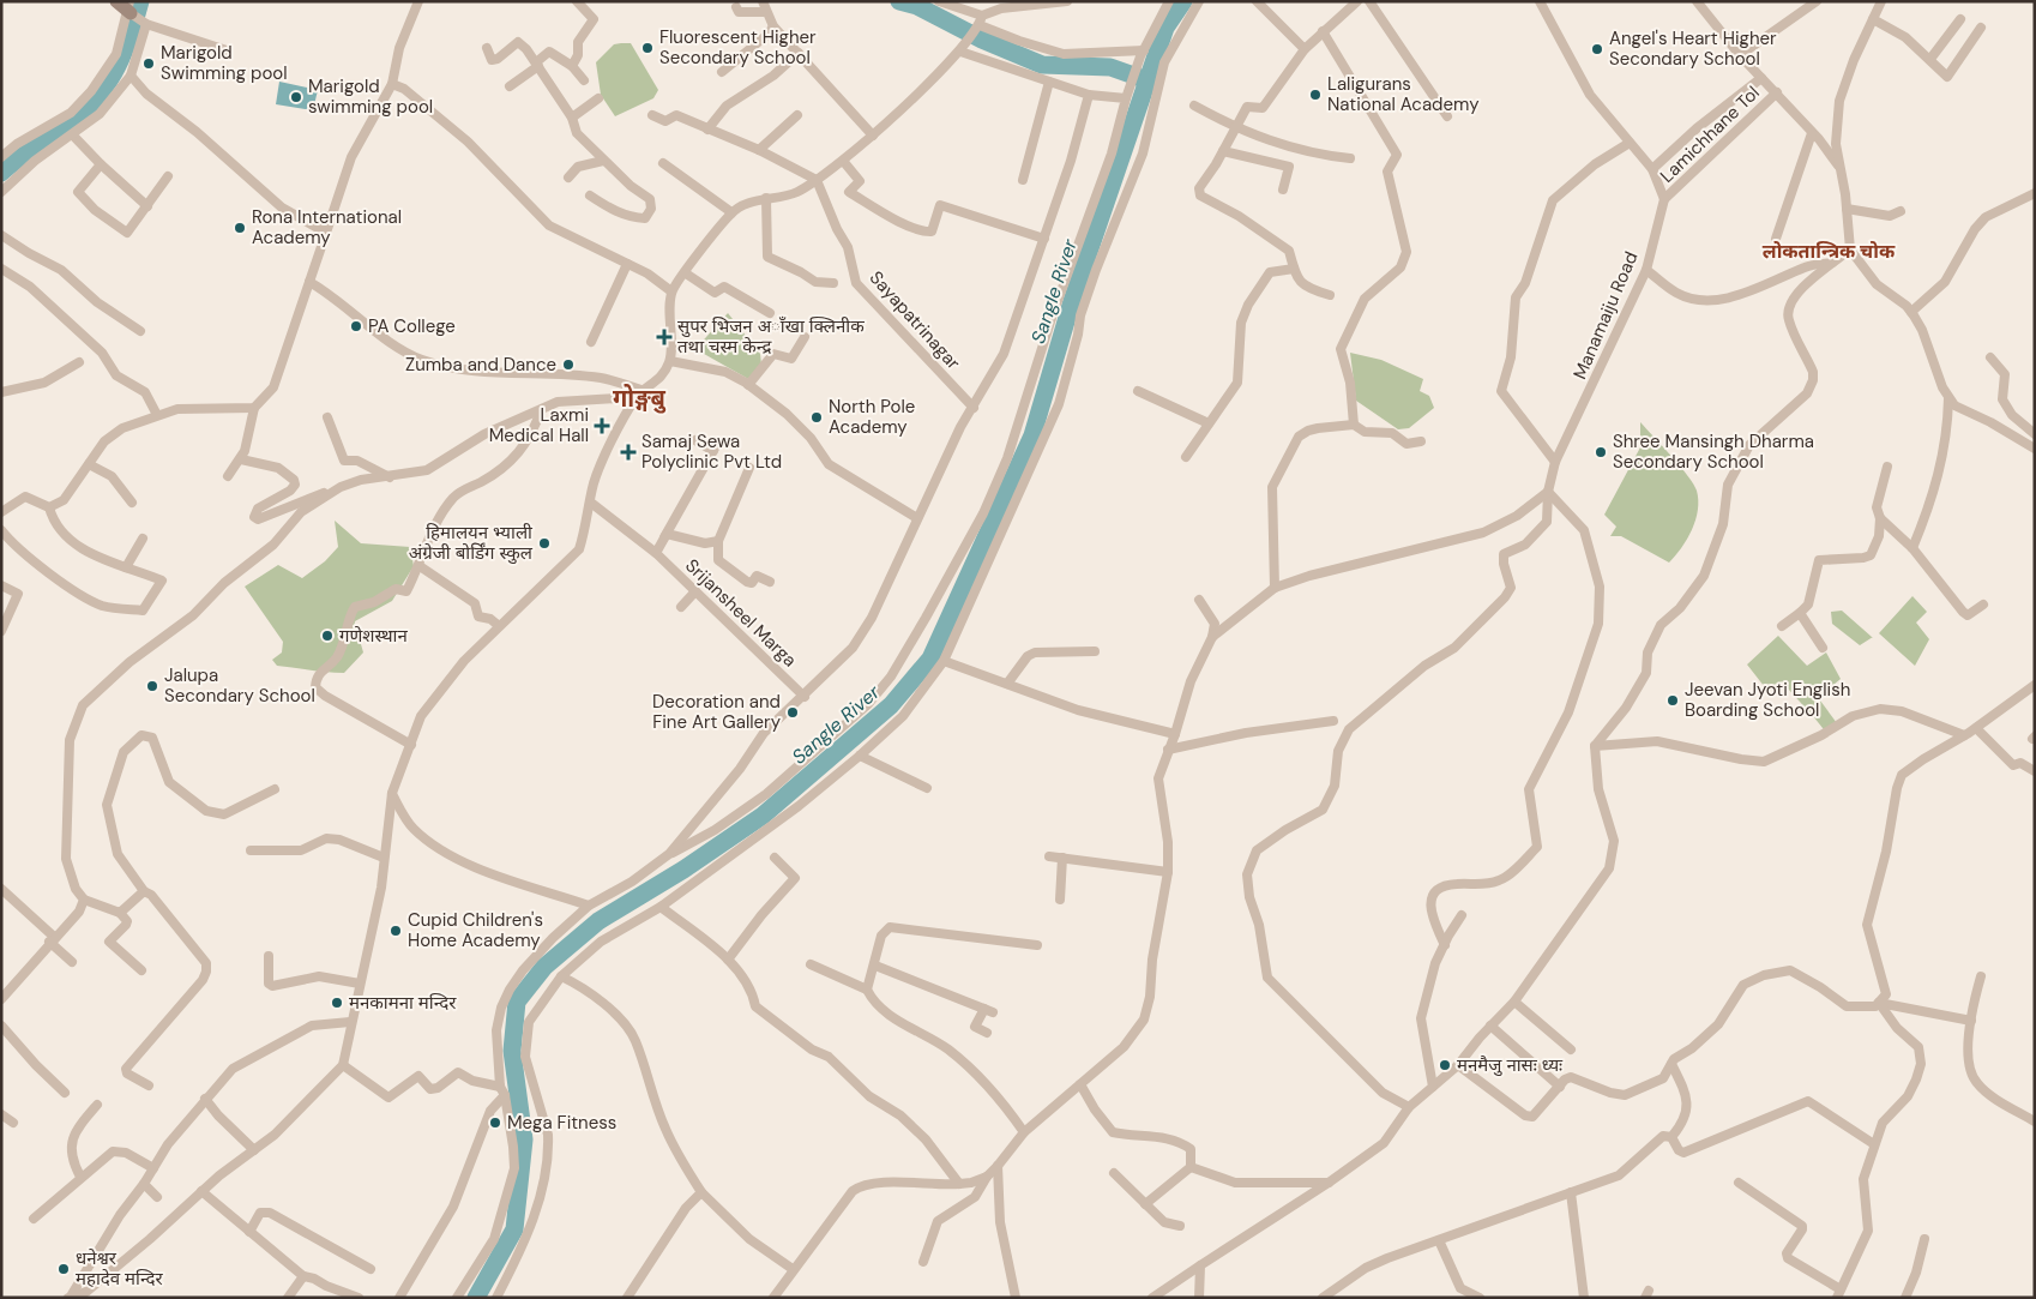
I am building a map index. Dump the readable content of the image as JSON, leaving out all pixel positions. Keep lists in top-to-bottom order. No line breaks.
{"streets":{"street":["Lamichhane Tol","Manamaiju Road","Sayapatrinagar","Srijansheel Marga"]},"crossings":[["Lamichhane Tol","Manamaiju Road"]],"districts":["लोकतान्त्रिक चोक","गोङ्गबु"],"water":["Sangle River"],"places":{"other":["Fluorescent Higher Secondary School","Angel's Heart Higher Secondary School","Marigold Swimming pool","Laligurans National Academy","Marigold swimming pool","Rona International Academy","PA College","Zumba and Dance","North Pole Academy","Shree Mansingh Dharma Secondary School","हिमालयन भ्याली अंग्रेजी बोर्डिंग स्कुल","गणेशस्थान","Jalupa Secondary School","Jeevan Jyoti English Boarding School","Decoration and Fine Art Gallery","Cupid Children's Home Academy","मनकामना मन्दिर","मनमैजु नासः ध्यः","Mega Fitness","धनेश्वर महादेव मन्दिर"],"health":["सुपर भिजन अाँखा क्लिनीक तथा चस्म केन्द्र","Laxmi Medical Hall","Samaj Sewa Polyclinic Pvt Ltd"]}}
